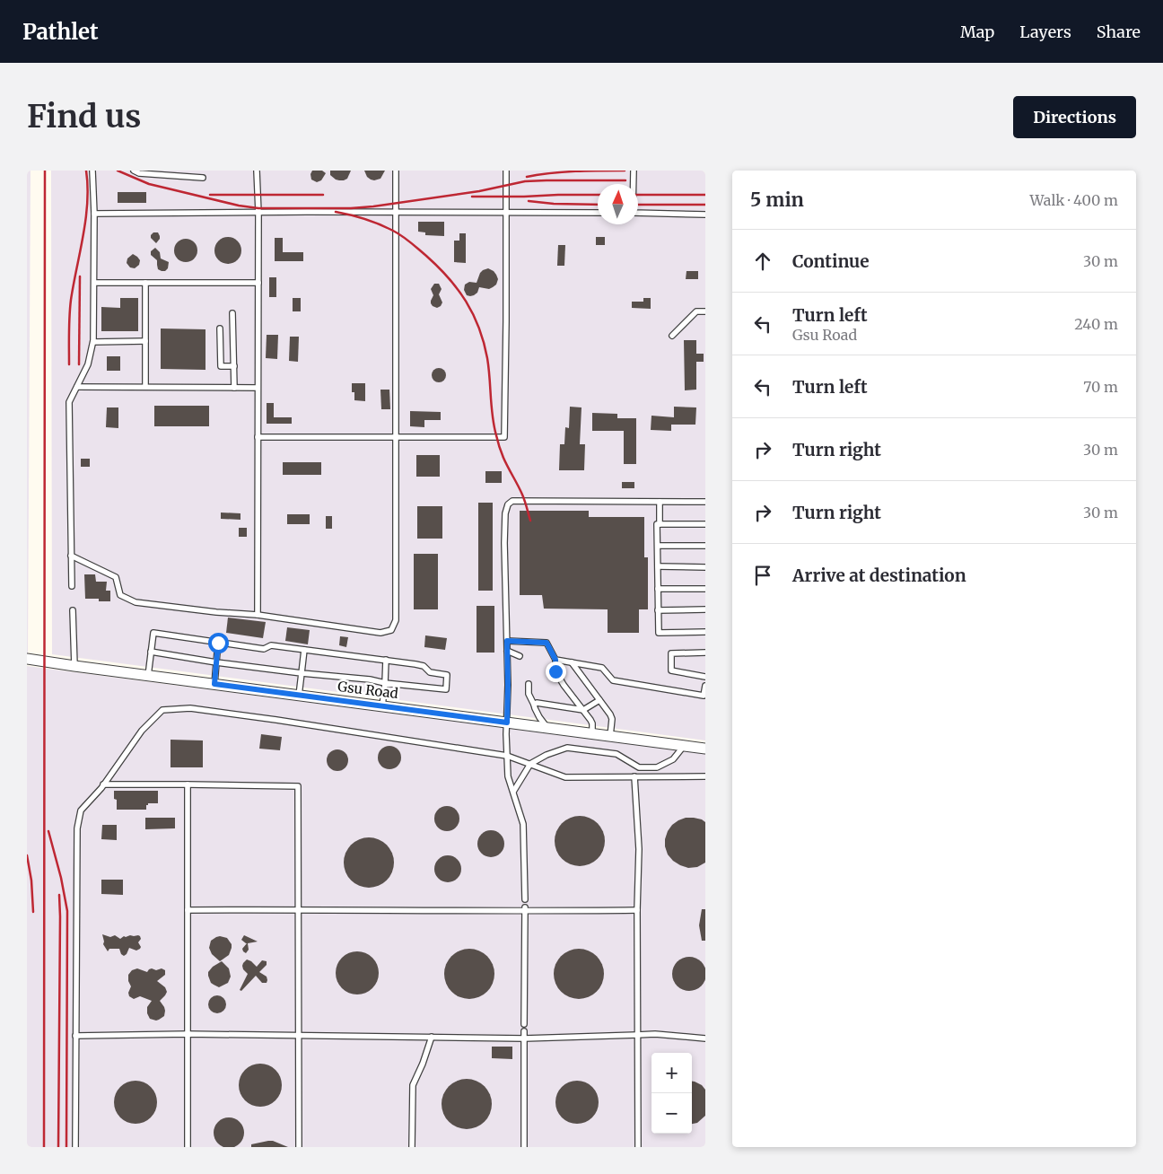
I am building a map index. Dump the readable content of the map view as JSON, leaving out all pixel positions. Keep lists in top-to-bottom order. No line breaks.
{"streets":{"street":["Gsu Road"]},"north":"top","page":{"header":"Pathlet","nav":["Map","Layers","Share"],"buttons":"Directions","title":"Find us","heading":["5 min","Walk · 400 m"],"list":[["Continue","30 m"],["Turn left","Gsu Road","240 m"],["Turn left","70 m"],["Turn right","30 m"],["Turn right","30 m"],"Arrive at destination"],"map_buttons":["+","−"]}}
